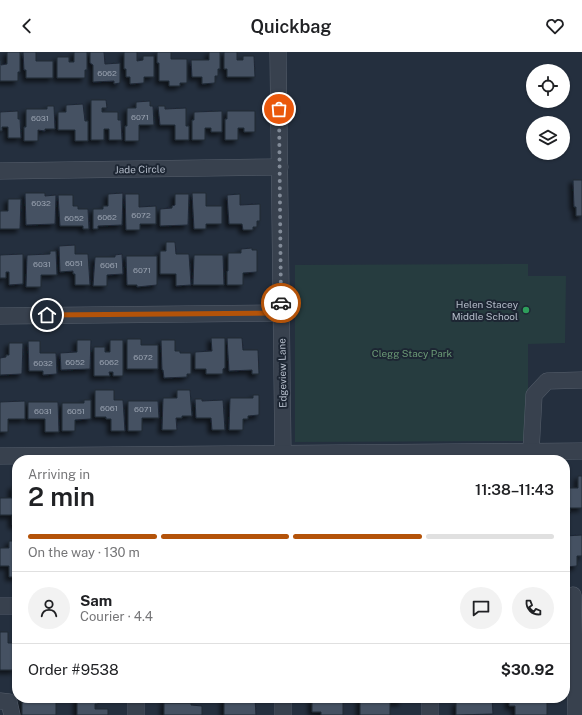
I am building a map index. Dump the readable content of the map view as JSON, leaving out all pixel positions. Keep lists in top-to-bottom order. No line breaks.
{"streets":{"street":["Jade Circle","Edgeview Lane"]},"crossings":[["Jade Circle","Edgeview Lane"]],"parks":["Clegg Stacy Park"],"places":["Helen Stacey Middle School"],"house_numbers":["6062","6071","6031","6032","6072","6062","6052","6051","6031","6061","6071","6072","6052","6062","6032","6061","6071","6031","6051"],"page":{"header":"Quickbag","heading":["2 min","Arriving in","11:38–11:43"],"panel":["Sam","Courier · 4.4","Order #9538","$30.92"],"bar":"On the way · 130 m"}}
